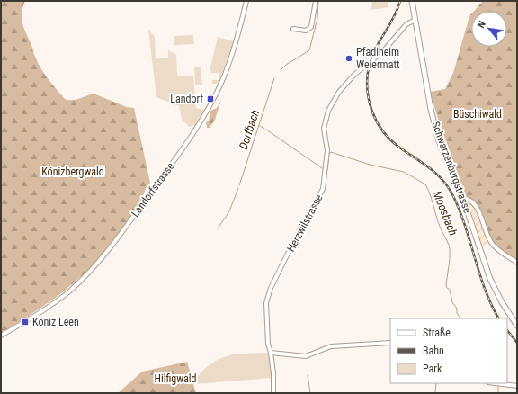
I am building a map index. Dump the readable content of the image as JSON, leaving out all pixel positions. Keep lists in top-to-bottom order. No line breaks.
{"streets":{"main road":["Schwarzenburgstrasse"],"street":["Landorfstrasse","Herzwilstrasse"]},"crossings":[["Schwarzenburgstrasse","Herzwilstrasse"]],"water":["Dorfbach","Moosbach"],"parks":["Büschiwald","Könizbergwald","Hilfigwald"],"places":{"other":["Pfadiheim Weiermatt"],"transit":["Landorf","Köniz Leen"]},"legend":["Straße","Bahn","Park"],"north":"top left"}
